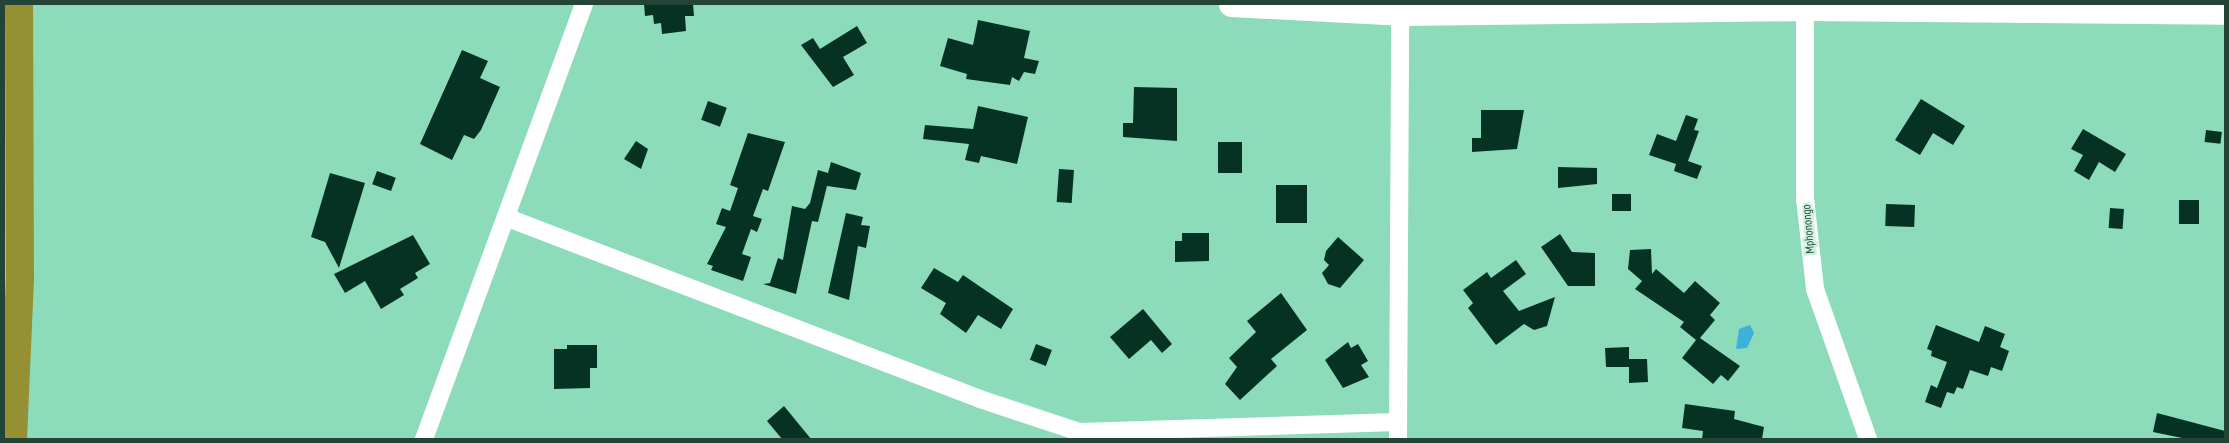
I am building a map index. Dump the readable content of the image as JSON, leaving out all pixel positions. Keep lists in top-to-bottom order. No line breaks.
{"streets":{"street":["Mphonongo"]}}
